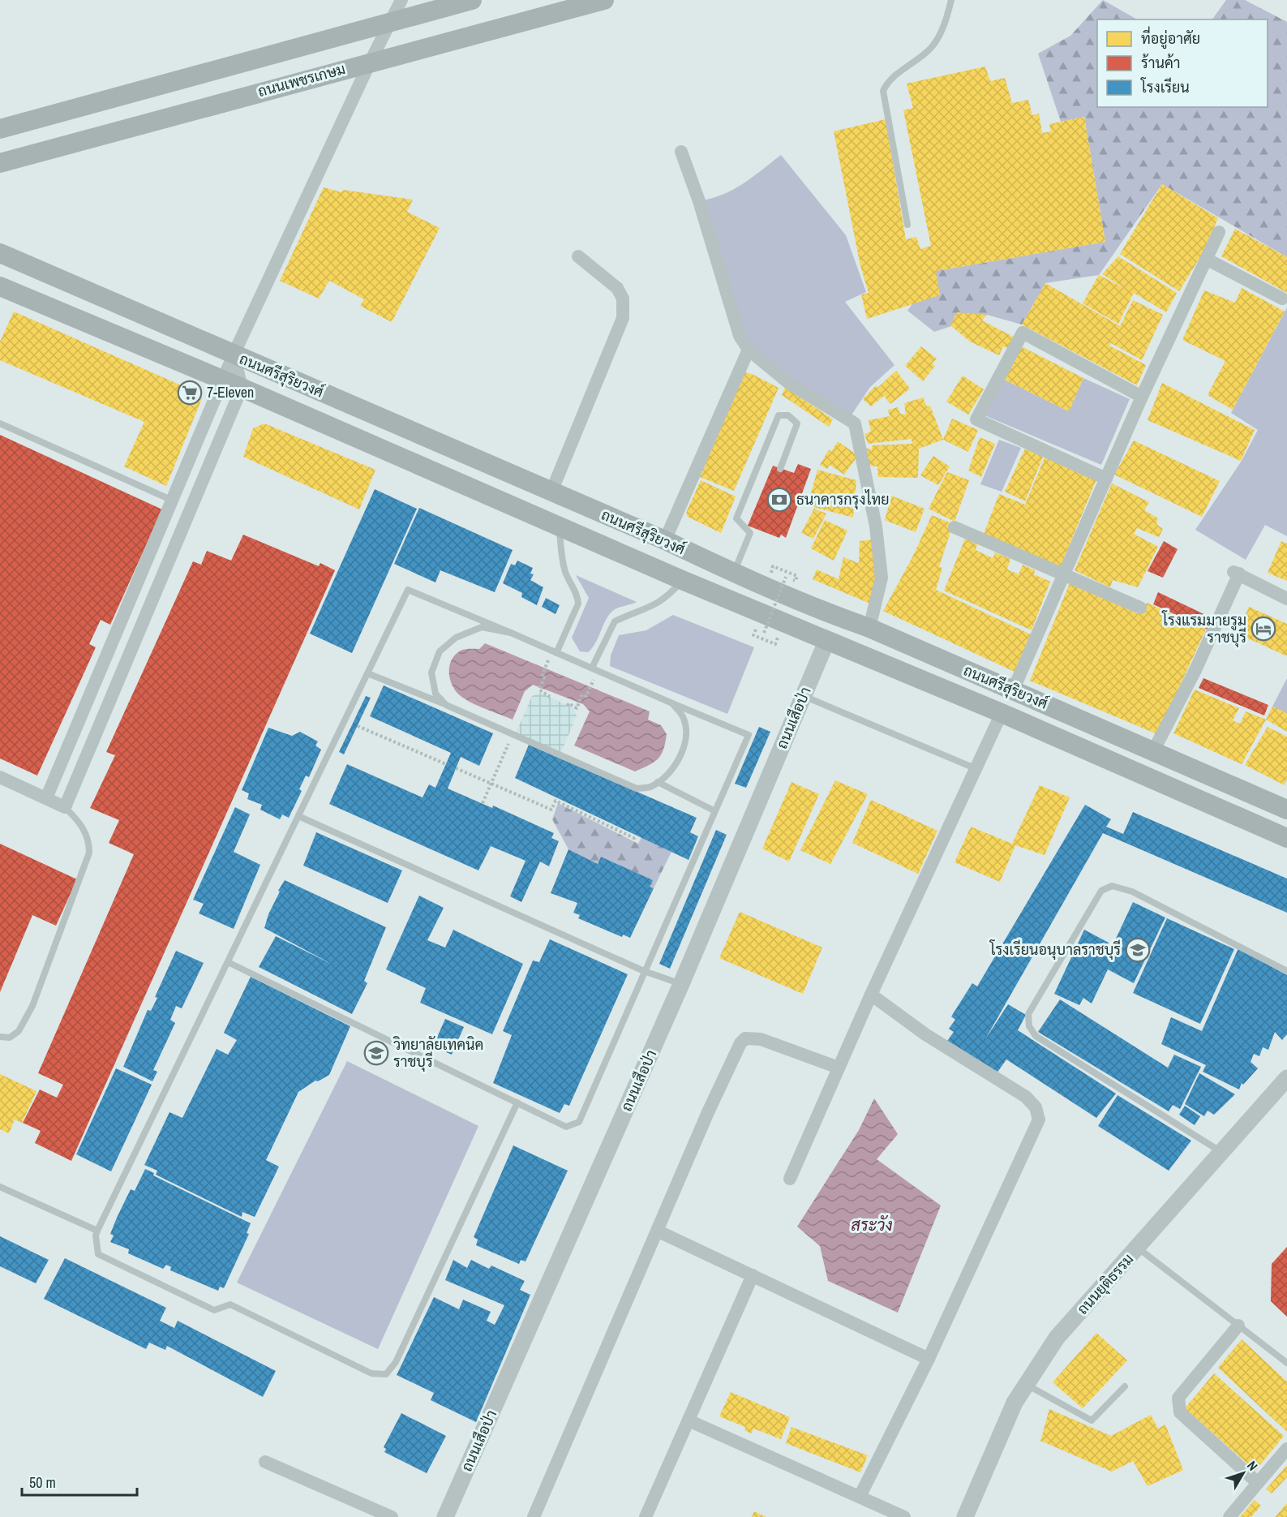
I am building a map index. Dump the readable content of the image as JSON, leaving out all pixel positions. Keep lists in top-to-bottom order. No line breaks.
{"streets":{"main road":["ถนนเพชรเกษม","ถนนศรีสุริยวงศ์"],"street":["ถนนเสือป่า","ถนนยุติธรรม"]},"crossings":[["ถนนศรีสุริยวงศ์","ถนนเสือป่า"]],"water":["สระวัง"],"places":{"supermarket":["7-Eleven"],"bank":["ธนาคารกรุงไทย"],"hotel":["โรงแรมมายรูม ราชบุรี"],"school or university":["โรงเรียนอนุบาลราชบุรี","วิทยาลัยเทคนิค ราชบุรี"]},"legend":["ที่อยู่อาศัย","ร้านค้า","โรงเรียน"],"scale_bar":"50 m","north":"top right"}
